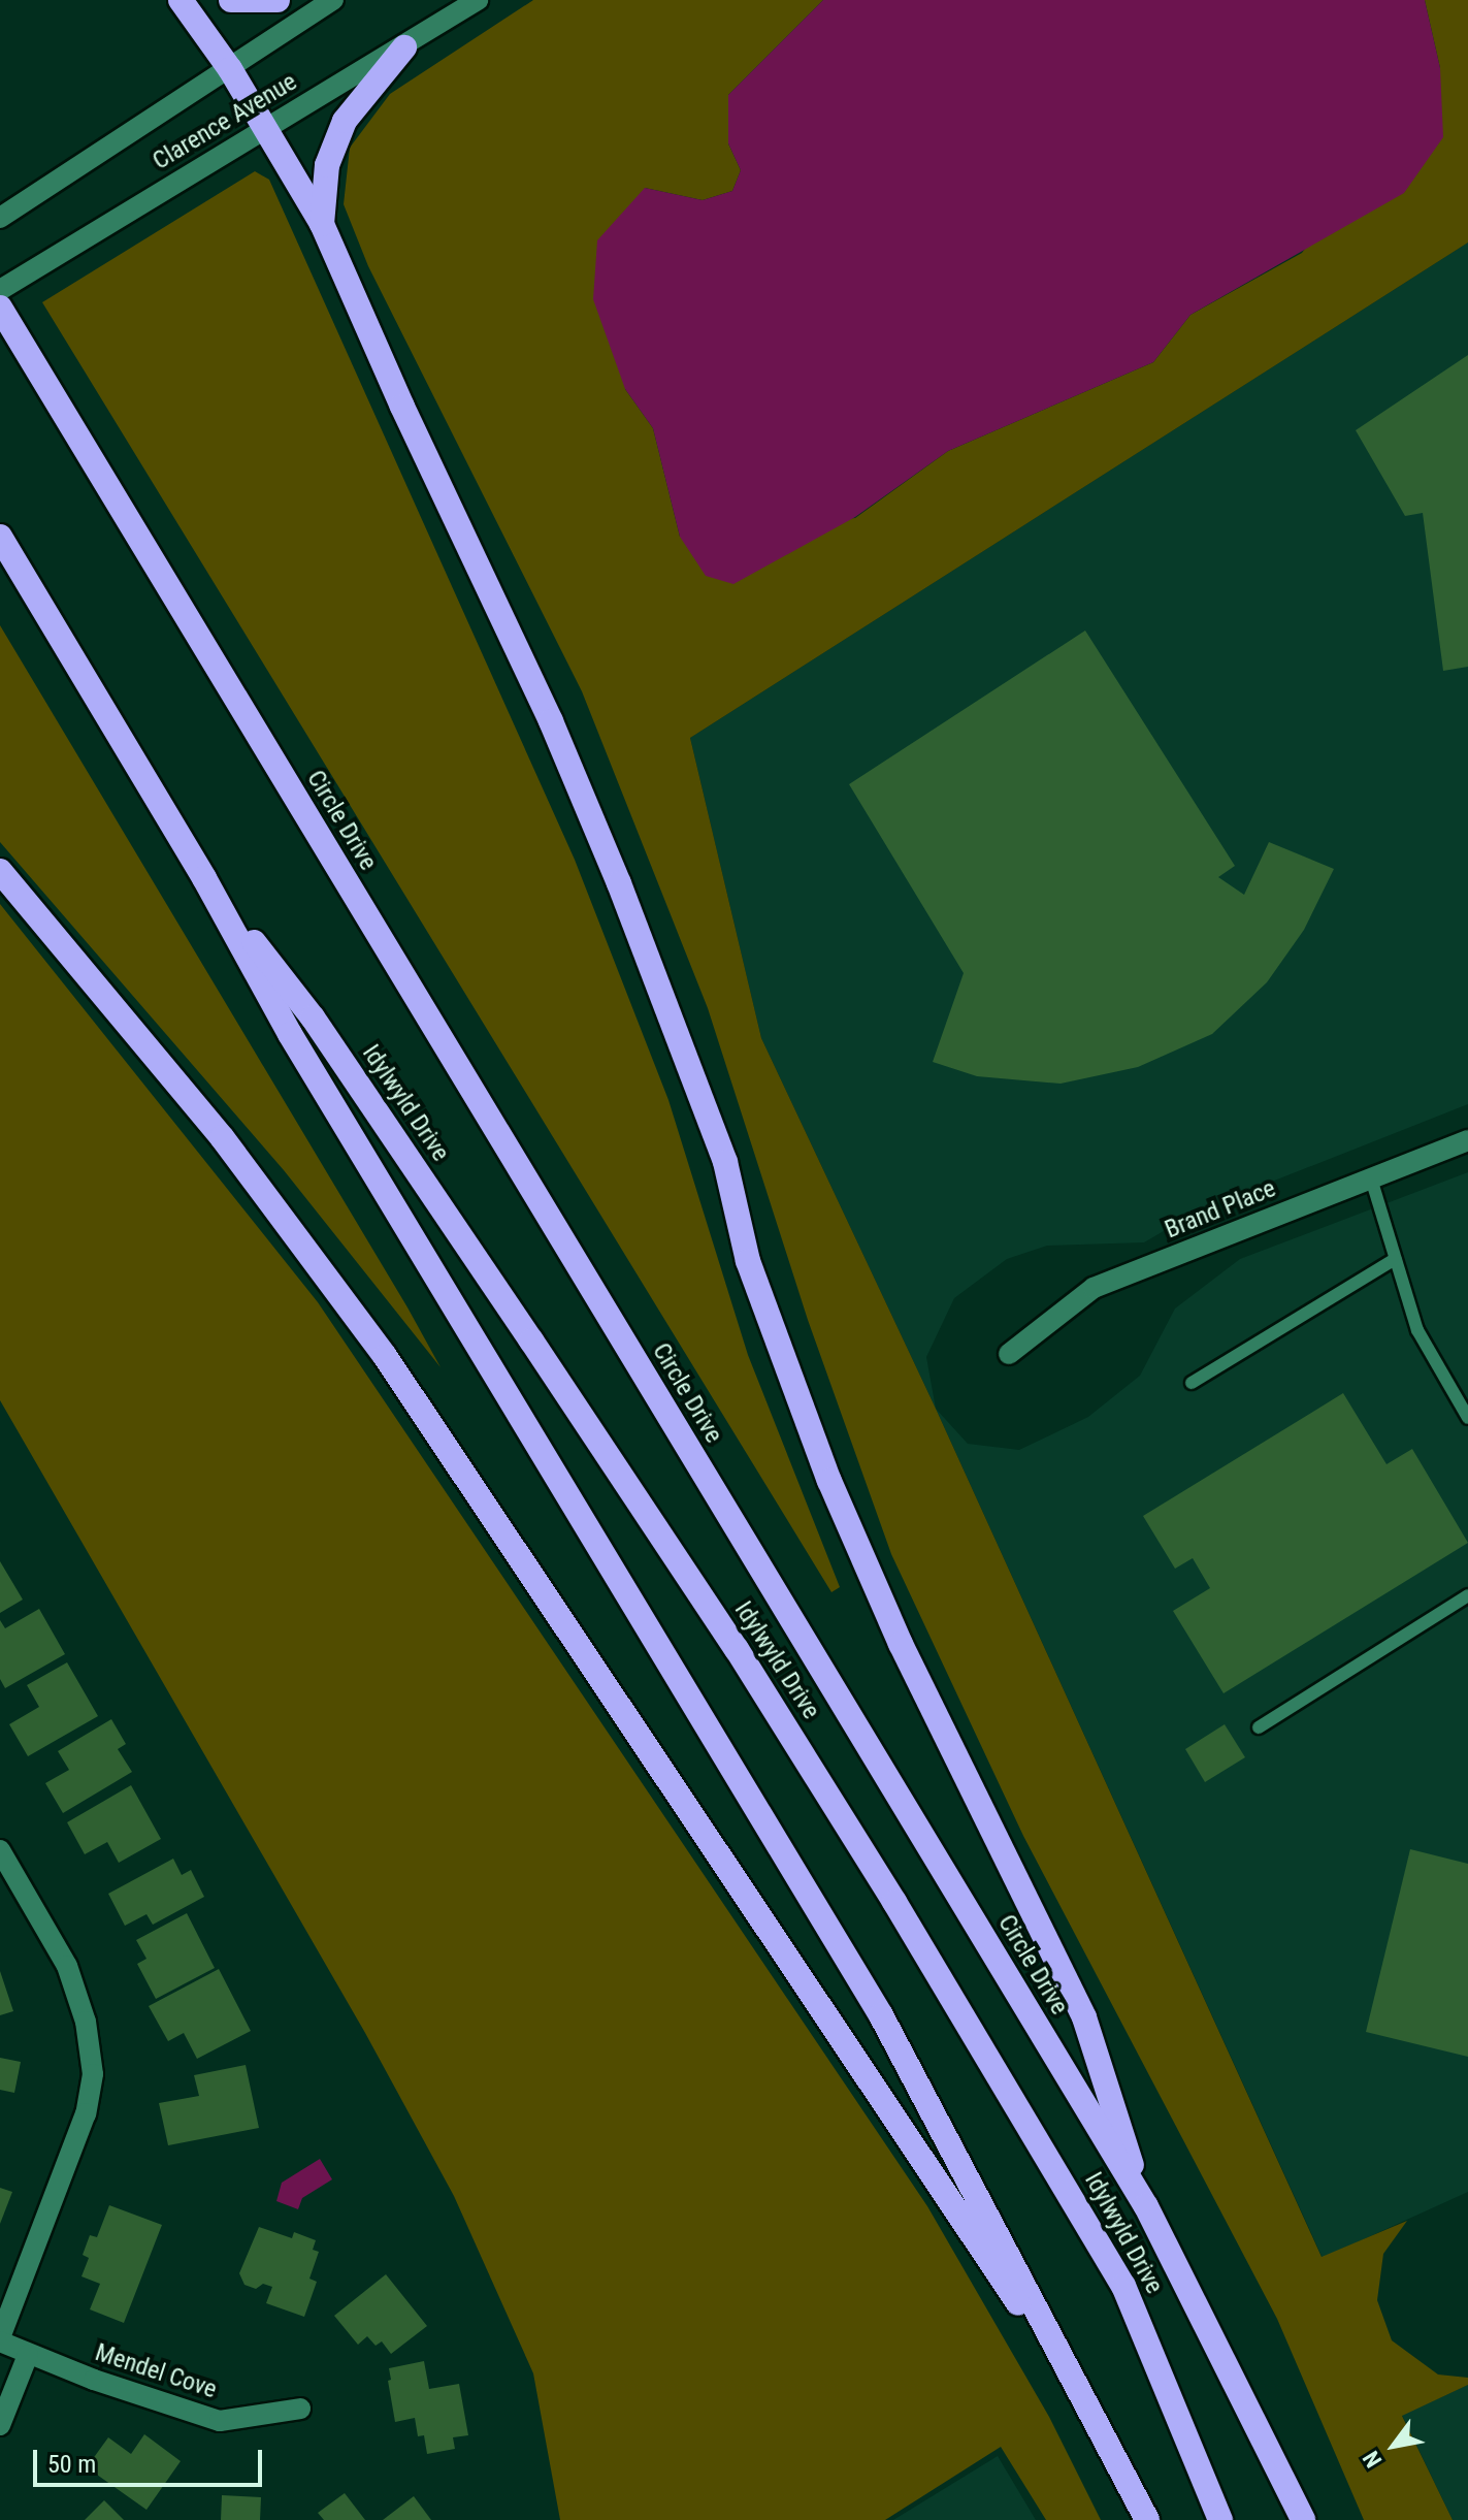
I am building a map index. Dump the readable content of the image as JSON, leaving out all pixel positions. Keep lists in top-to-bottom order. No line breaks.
{"streets":{"highway":["Circle Drive","Idylwyld Drive"],"street":["Clarence Avenue","Brand Place","Mendel Cove"]},"scale_bar":"50 m","north":"bottom left"}
